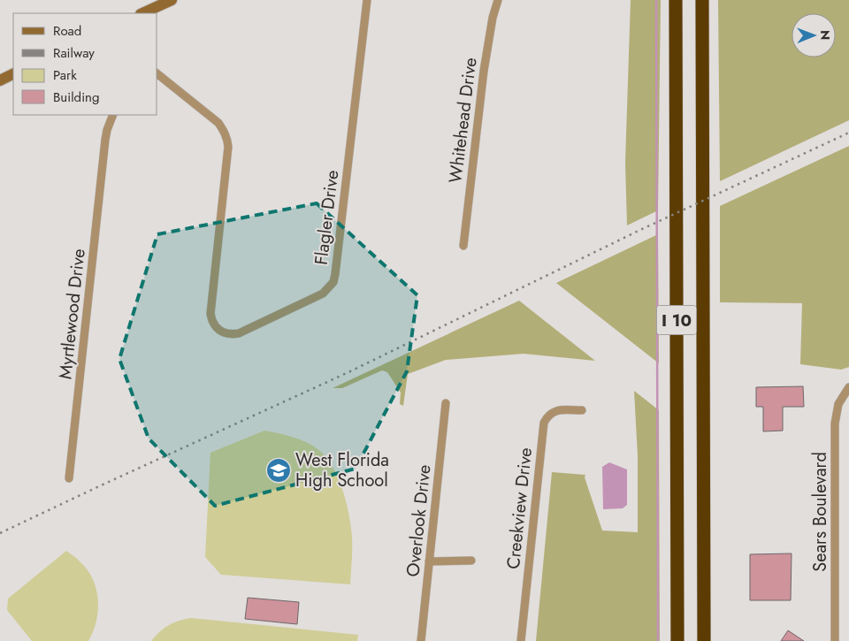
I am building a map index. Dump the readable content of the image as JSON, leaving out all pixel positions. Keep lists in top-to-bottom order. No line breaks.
{"streets":{"highway":["I 10"],"street":["Whitehead Drive","Flagler Drive","Myrtlewood Drive","Creekview Drive","Sears Boulevard","Overlook Drive"]},"places":{"school or university":["West Florida High School"]},"legend":["Road","Railway","Park","Building"],"north":"right"}
